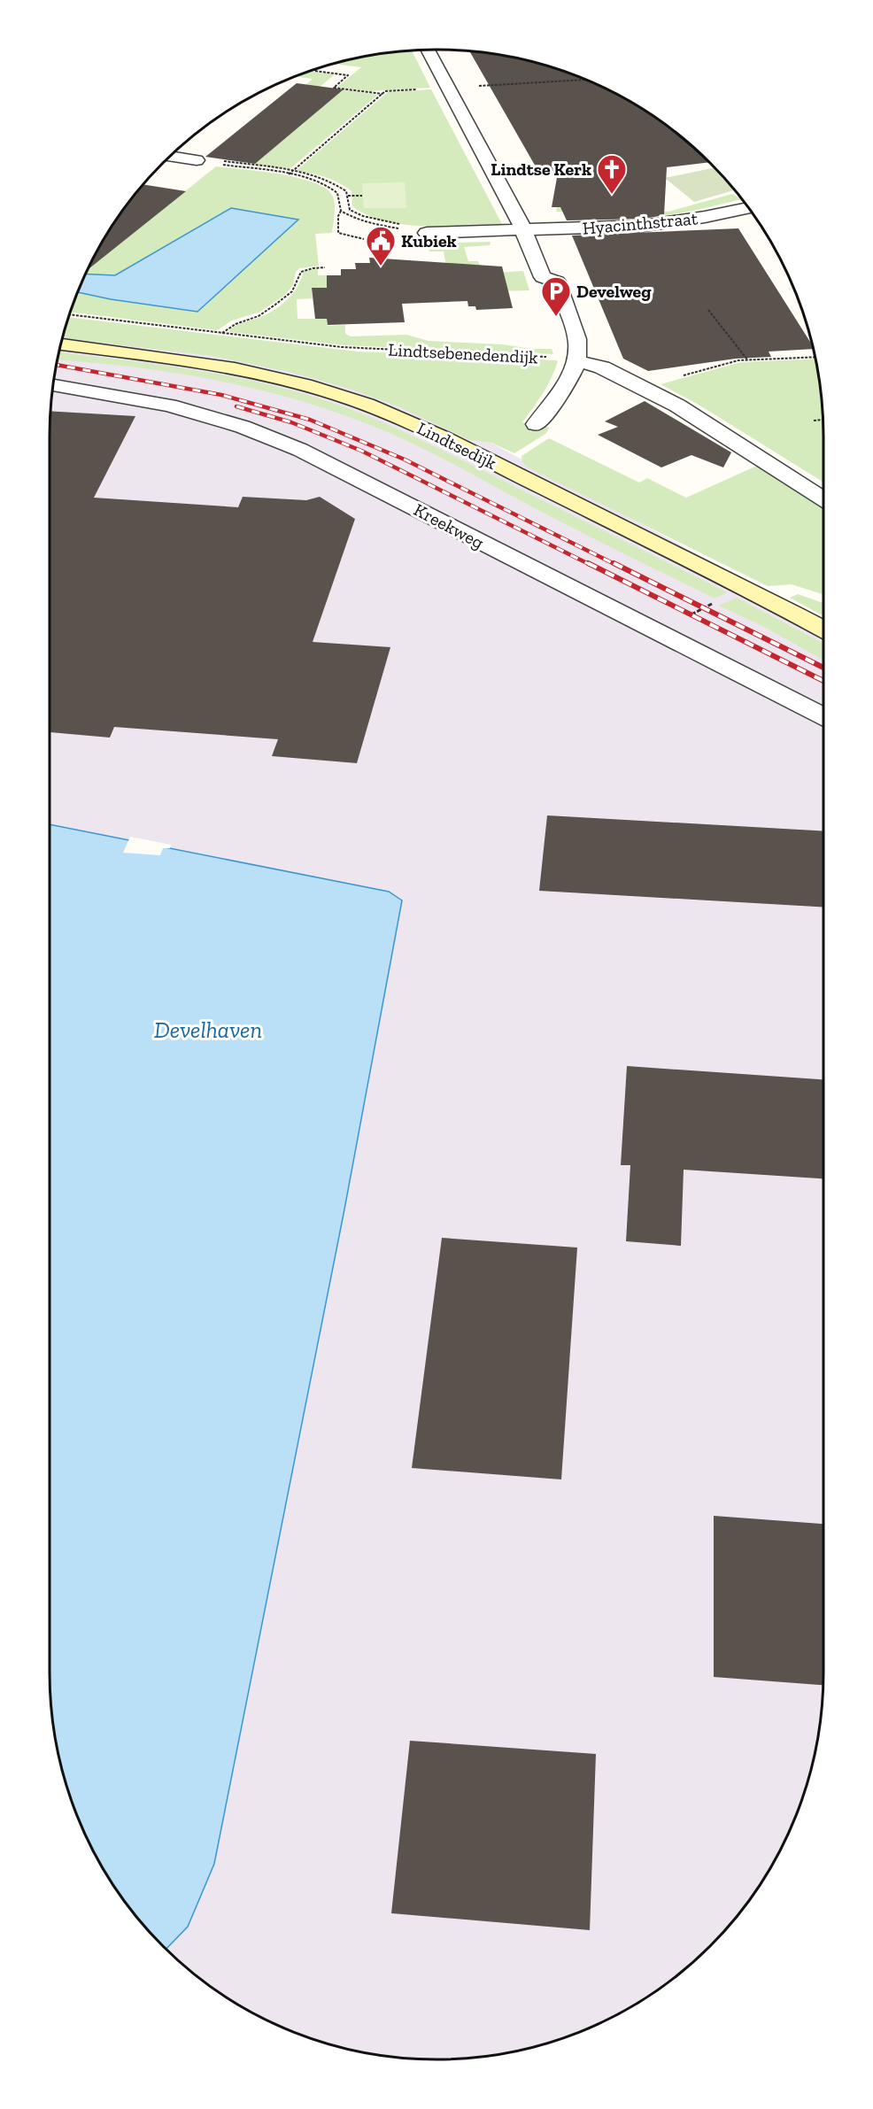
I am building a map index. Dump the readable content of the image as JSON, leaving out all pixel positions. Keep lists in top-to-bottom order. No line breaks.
{"streets":{"main road":["Lindtsedijk"],"street":["Hyacinthstraat","Kreekweg"],"path":["Lindtsebenedendijk"]},"water":["Develhaven"],"places":{"church":["Lindtse Kerk"],"public building":["Kubiek"],"parking":["Develweg"]}}
